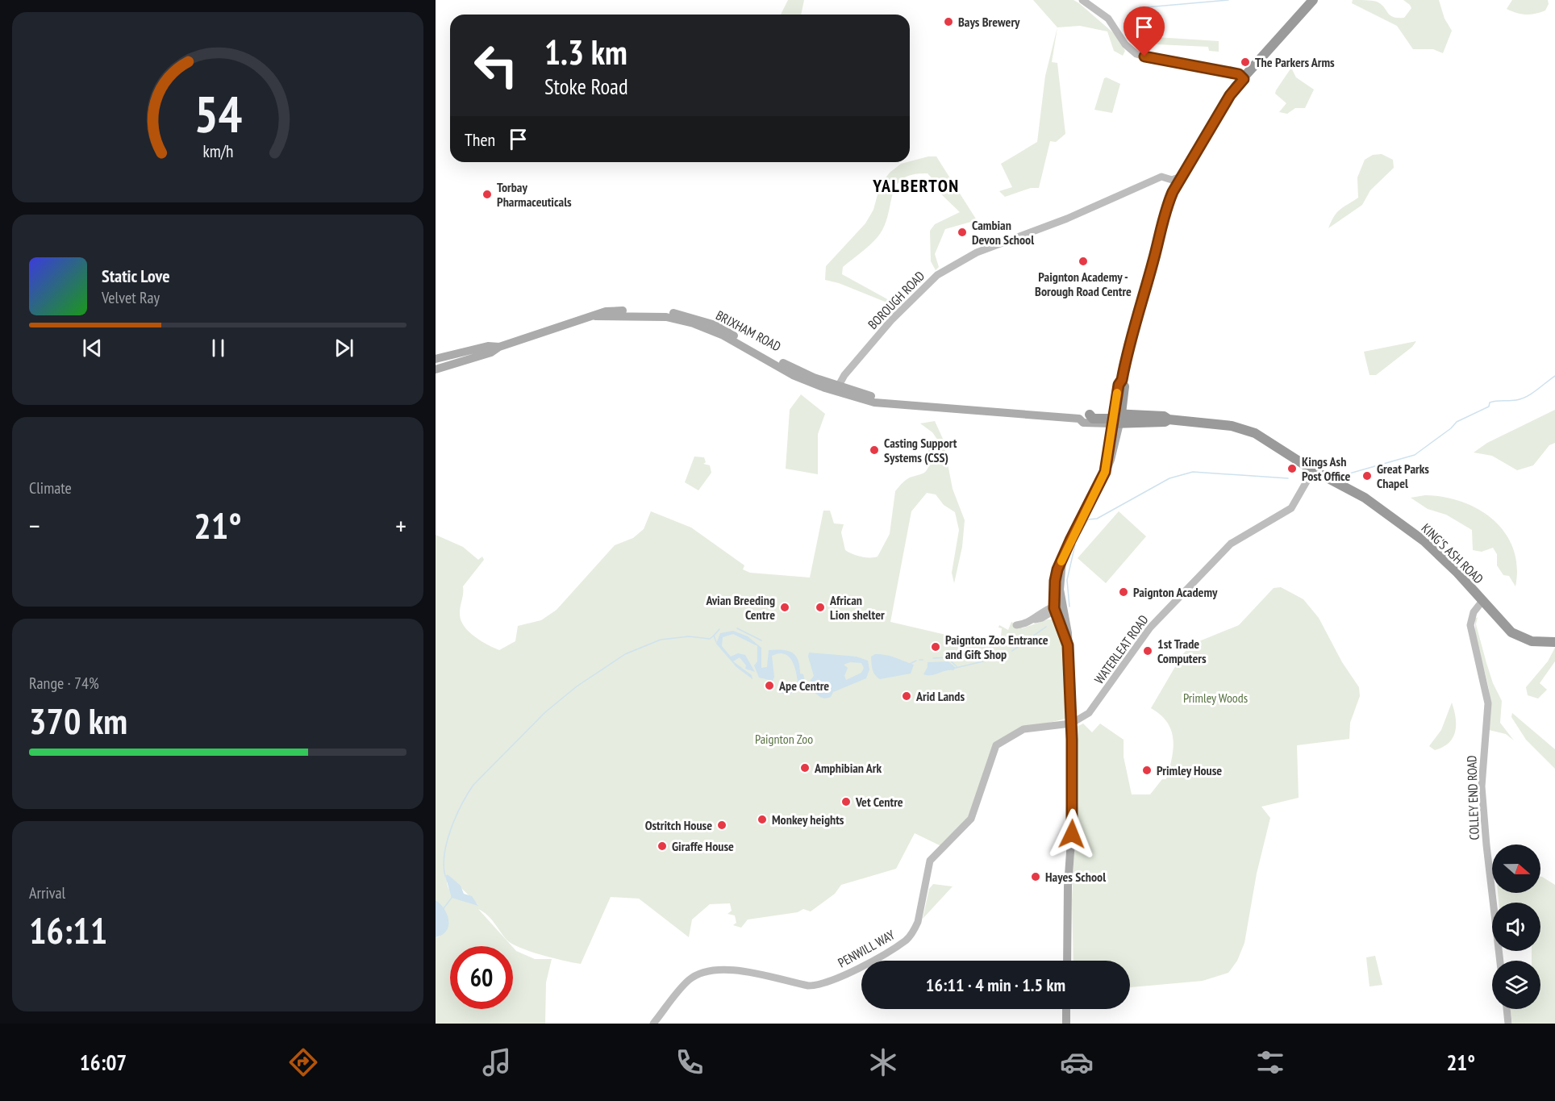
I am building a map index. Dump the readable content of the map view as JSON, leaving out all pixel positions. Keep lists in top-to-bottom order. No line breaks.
{"streets":{"highway":["KING'S ASH ROAD"],"main road":["BRIXHAM ROAD"],"street":["BOROUGH ROAD","WATERLEAT ROAD","COLLEY END ROAD","PENWILL WAY"]},"crossings":[["BOROUGH ROAD","BRIXHAM ROAD"],["BRIXHAM ROAD","KING'S ASH ROAD"],["KING'S ASH ROAD","WATERLEAT ROAD"],["KING'S ASH ROAD","COLLEY END ROAD"],["WATERLEAT ROAD","PENWILL WAY"]],"districts":["YALBERTON"],"parks":["Primley Woods","Paignton Zoo"],"places":["Bays Brewery","The Parkers Arms","Torbay Pharmaceuticals","Cambian Devon School","Paignton Academy - Borough Road Centre","Casting Support Systems (CSS)","Kings Ash Post Office","Great Parks Chapel","Paignton Academy","Avian Breeding Centre","African Lion shelter","Paignton Zoo Entrance and Gift Shop","1st Trade Computers","Ape Centre","Arid Lands","Amphibian Ark","Primley House","Vet Centre","Monkey heights","Ostritch House","Giraffe House","Hayes School"],"north":"right","page":{"turn":["1.3 km","Stoke Road"],"then":"Then","song":["Static Love","Velvet Ray"],"tile":["Climate",["Range · 74%","370 km"],["Arrival","16:11"]],"heat":["−","21°","+"],"limit":"60","trip":"16:11 · 4 min · 1.5 km","tabs":["16:07","21°"],"gauge":["54","km/h"]}}
